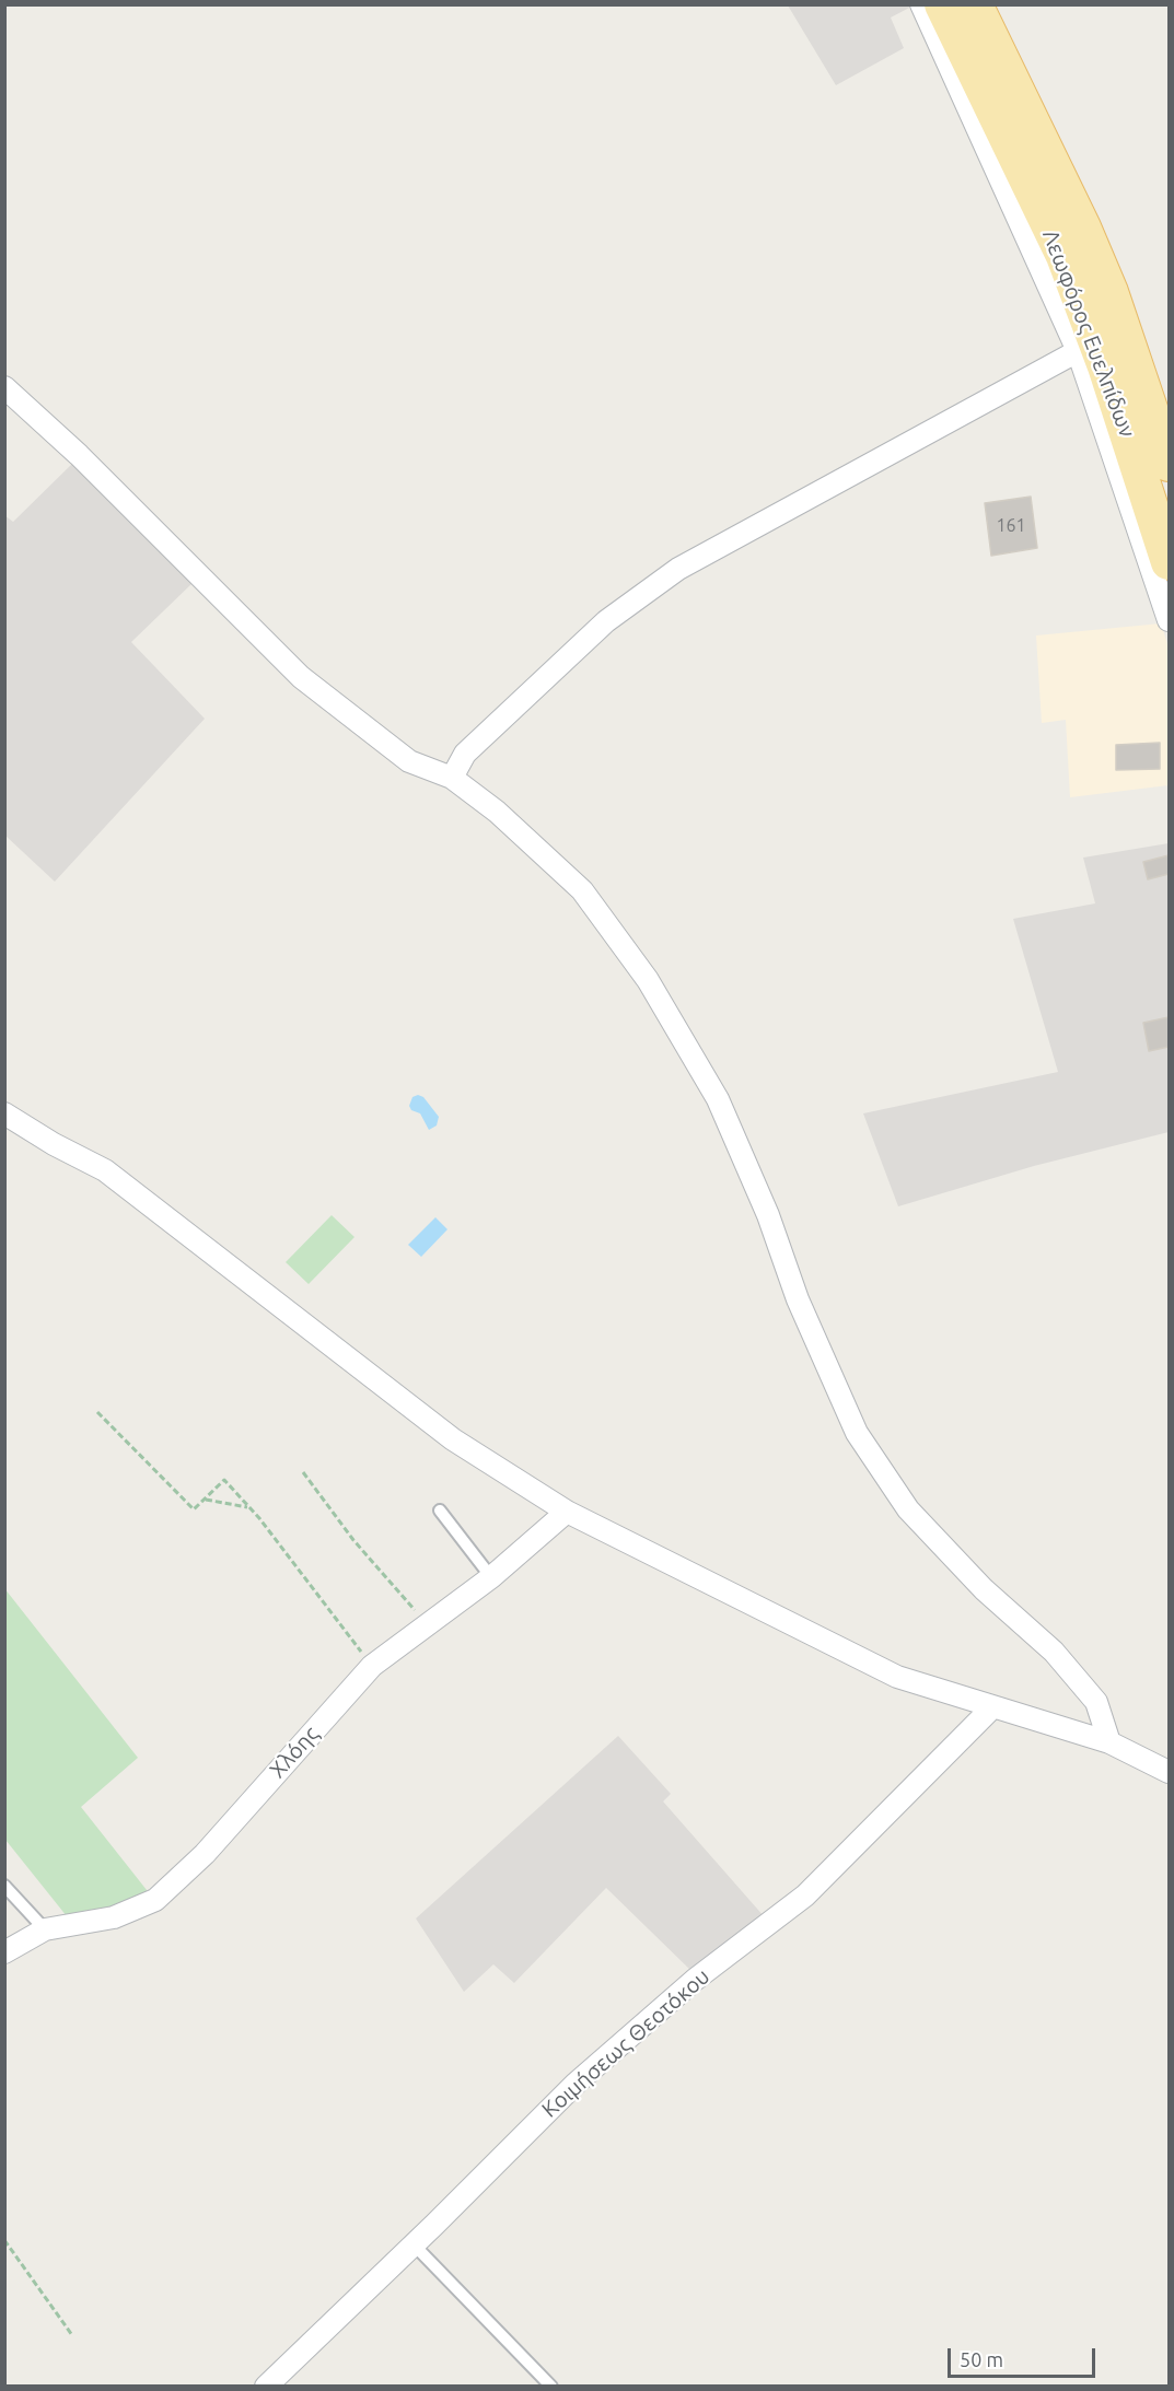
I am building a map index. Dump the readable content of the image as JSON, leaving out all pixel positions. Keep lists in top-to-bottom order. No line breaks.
{"streets":{"main road":["Λεωφόρος Ευελπίδων"],"street":["Χλόης","Κοιμήσεως Θεοτόκου"]},"house_numbers":["161"],"scale_bar":"50 m"}
